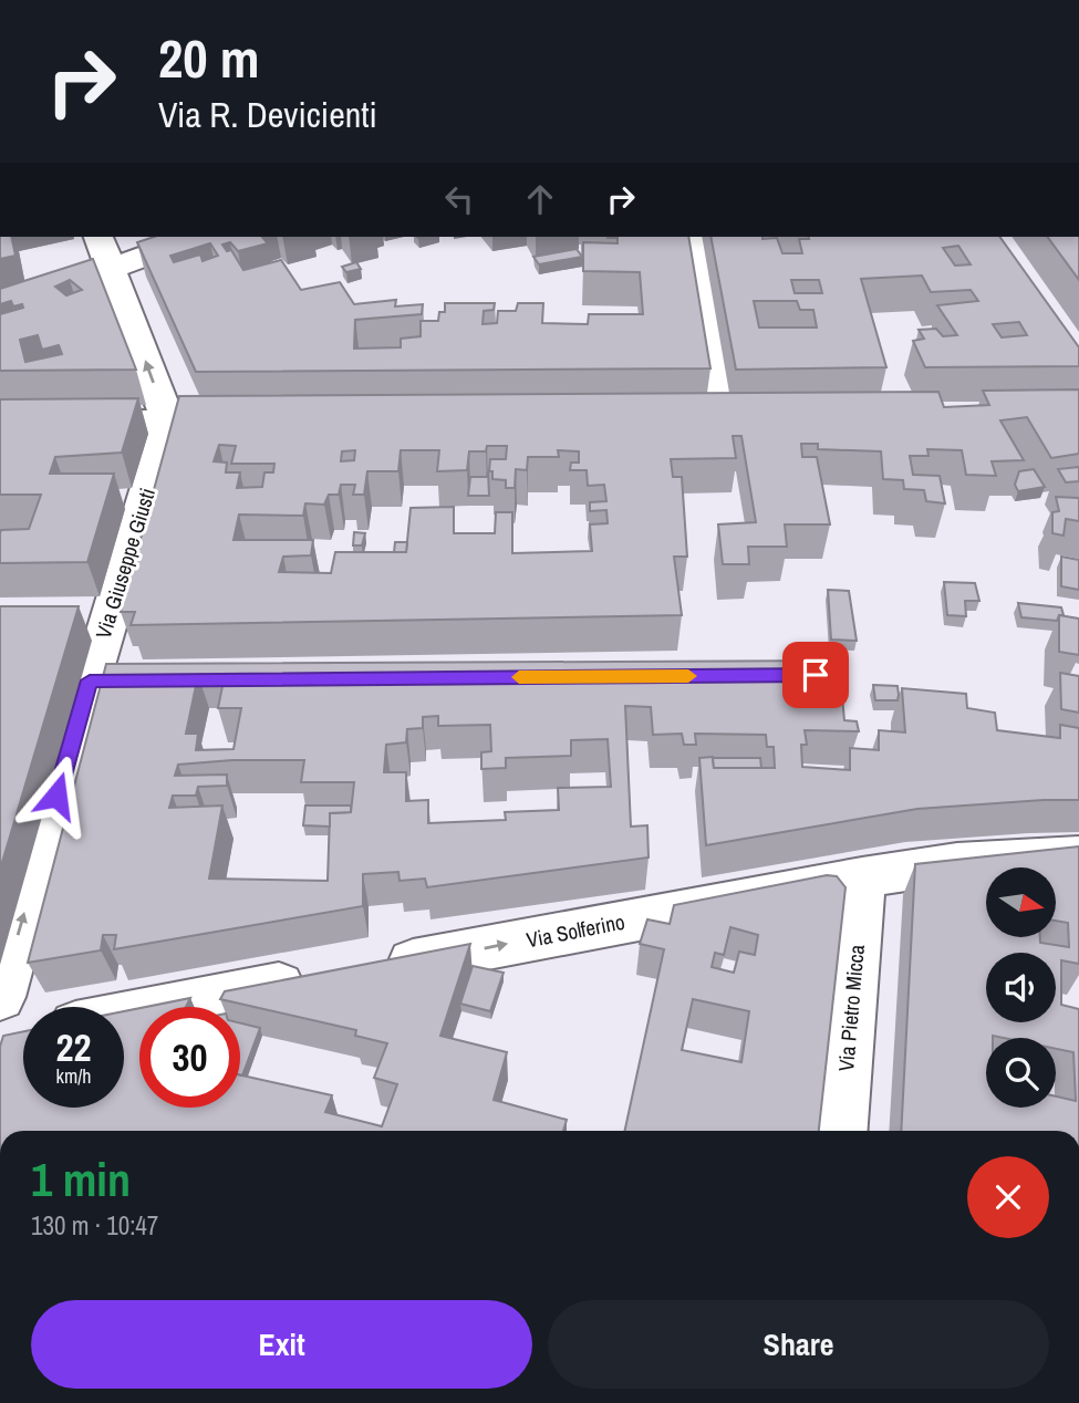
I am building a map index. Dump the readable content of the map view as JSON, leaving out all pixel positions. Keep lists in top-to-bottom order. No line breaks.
{"streets":{"street":["Via Giuseppe Giusti","Via Solferino","Via Pietro Micca"]},"crossings":[["Via Solferino","Via Pietro Micca"]],"one_way":["Via Giuseppe Giusti","Via Solferino"],"north":"right","page":{"turn":["20 m","Via R. Devicienti"],"speed":"22 km/h","limit":"30","heading":["1 min","130 m · 10:47"],"buttons":["Exit","Share"]}}
